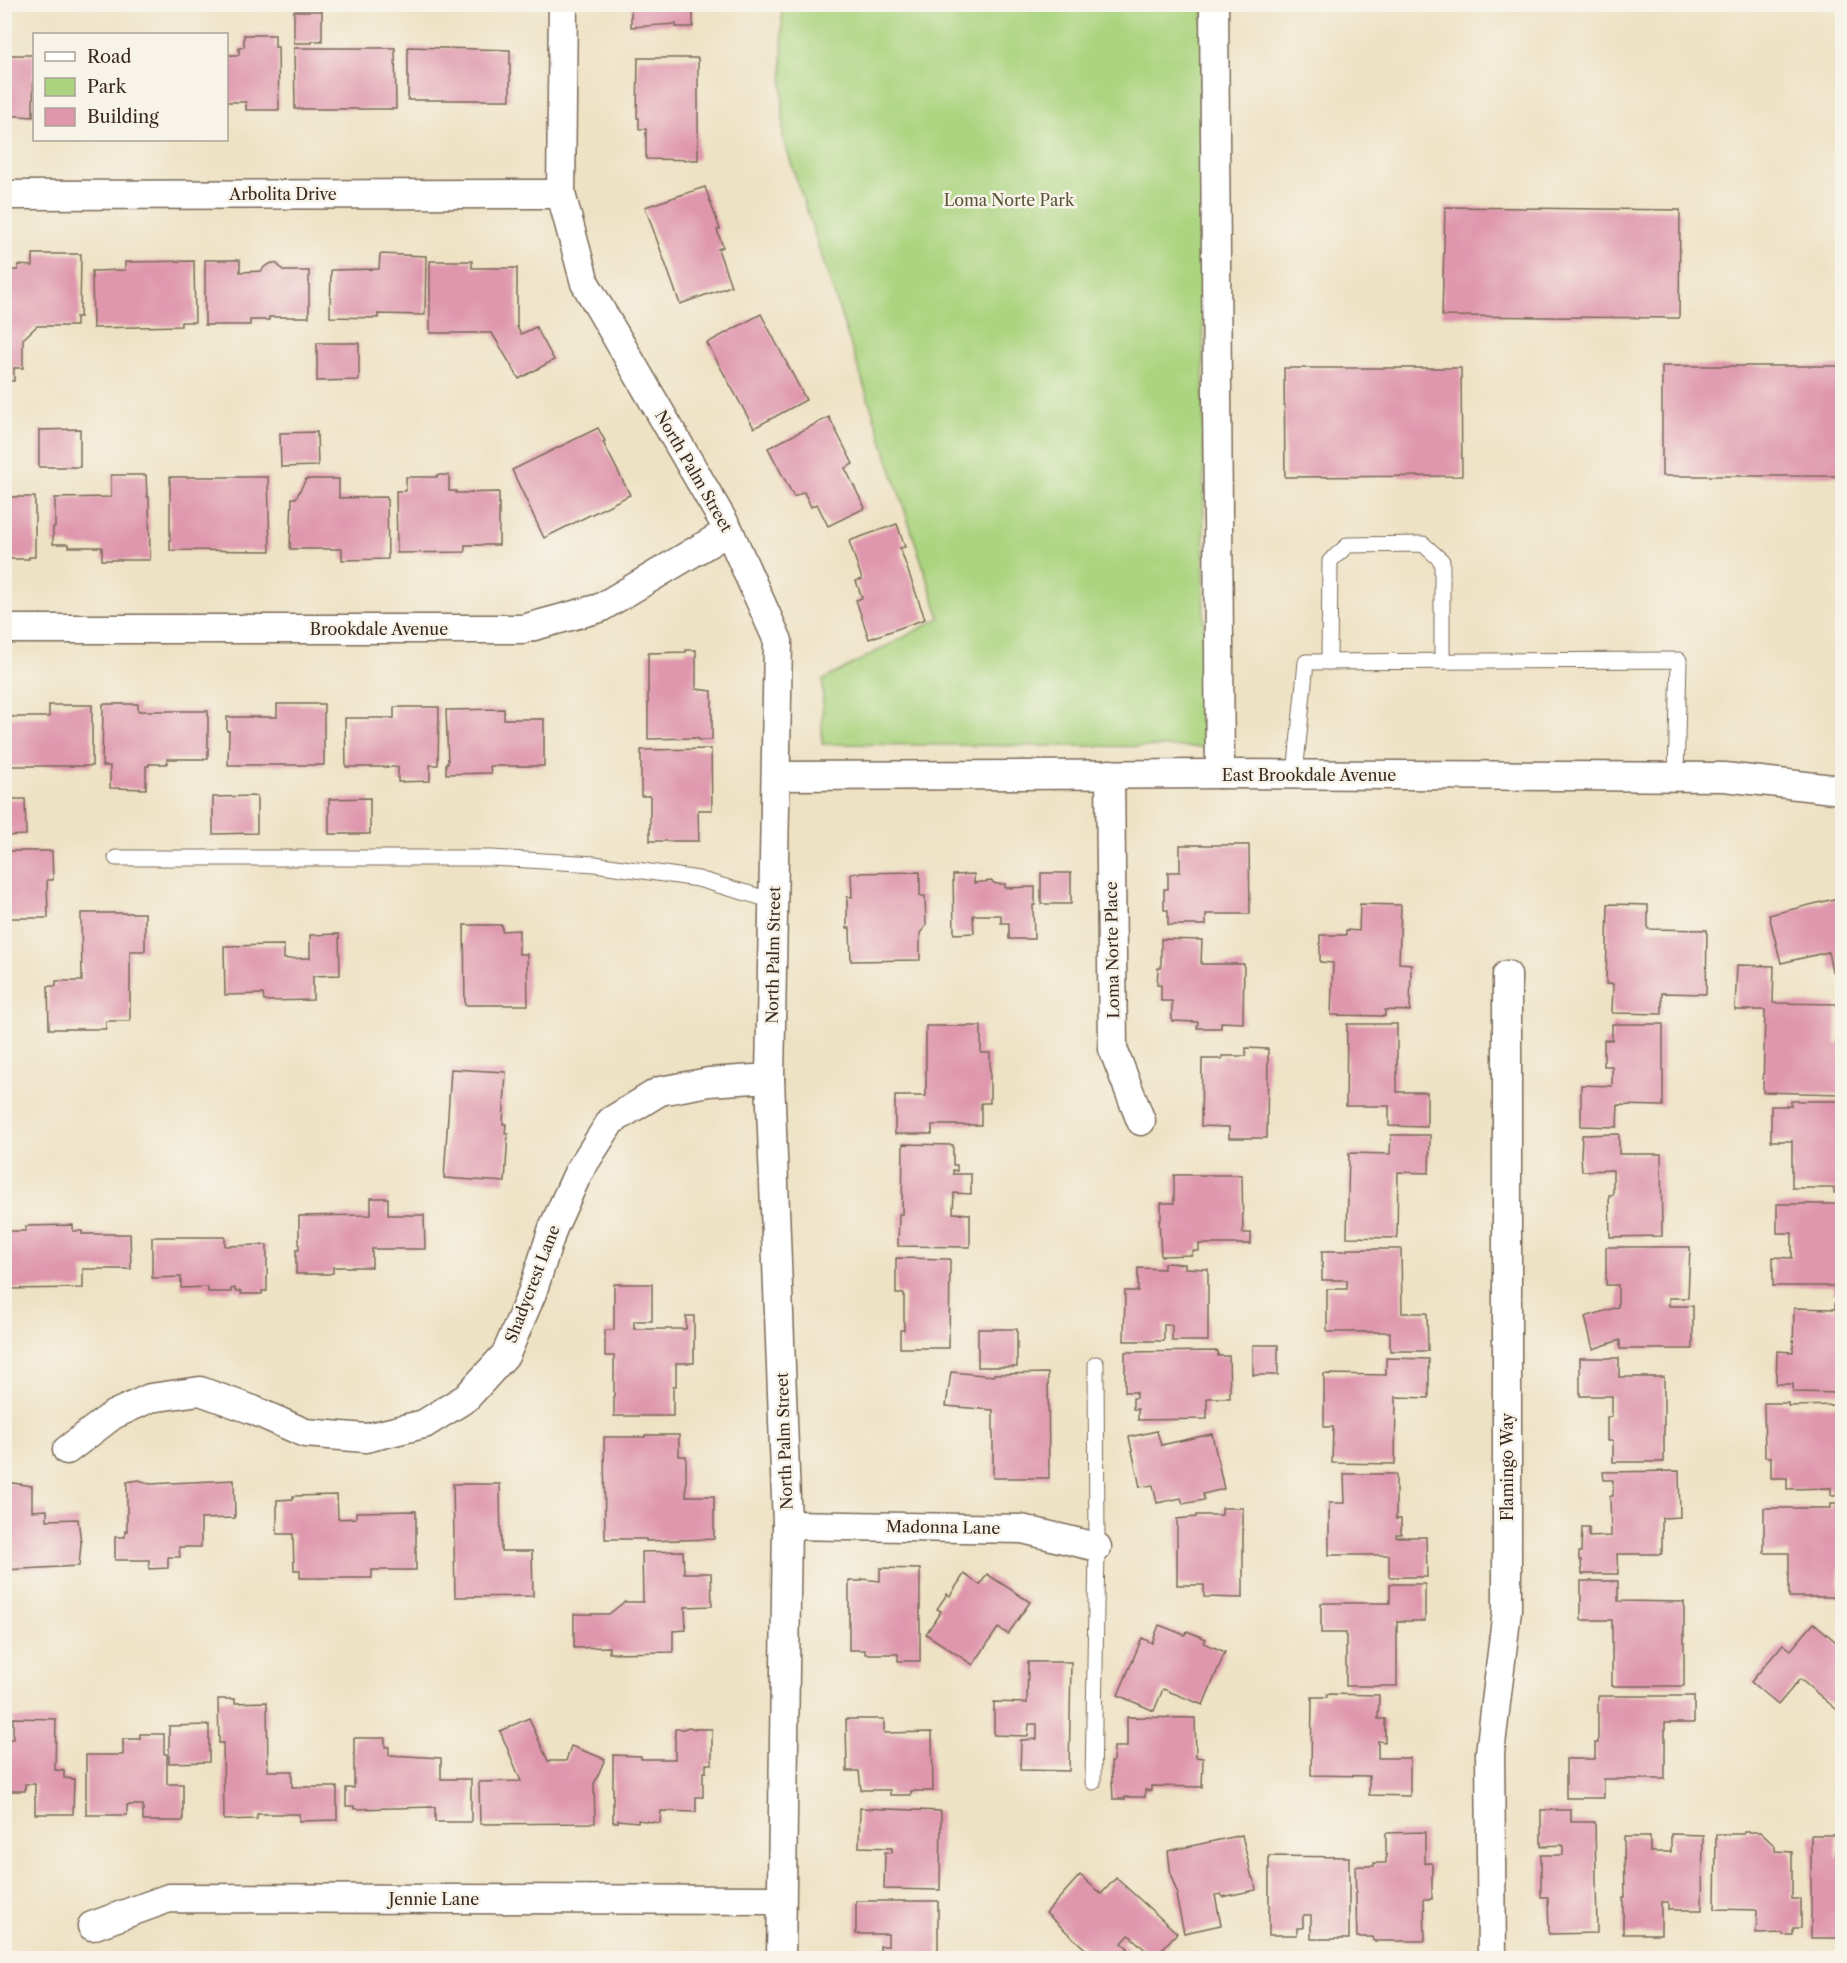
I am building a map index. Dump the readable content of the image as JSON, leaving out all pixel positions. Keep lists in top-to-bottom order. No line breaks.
{"streets":{"street":["Arbolita Drive","North Palm Street","Brookdale Avenue","East Brookdale Avenue","Loma Norte Place","Shadycrest Lane","Flamingo Way","Madonna Lane","Jennie Lane"]},"crossings":[["Arbolita Drive","North Palm Street"],["North Palm Street","Brookdale Avenue"],["North Palm Street","East Brookdale Avenue"],["North Palm Street","Shadycrest Lane"],["North Palm Street","Madonna Lane"],["North Palm Street","Jennie Lane"],["East Brookdale Avenue","Loma Norte Place"]],"parks":["Loma Norte Park"],"legend":["Road","Park","Building"]}
